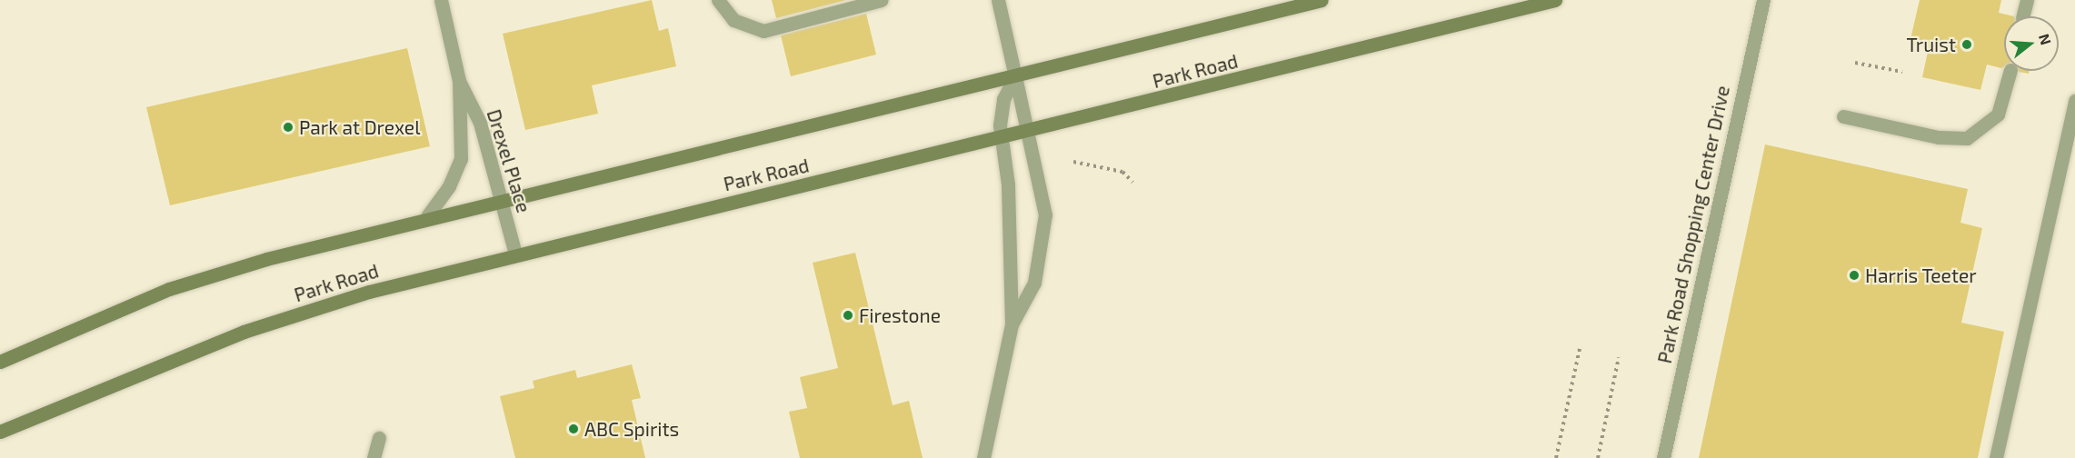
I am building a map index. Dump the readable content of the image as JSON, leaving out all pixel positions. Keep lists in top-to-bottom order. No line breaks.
{"streets":{"main road":["Park Road"],"street":["Drexel Place","Park Road Shopping Center Drive"]},"crossings":[["Park Road","Drexel Place"]],"places":["Truist","Park at Drexel","Harris Teeter","Firestone","ABC Spirits"],"north":"right"}
